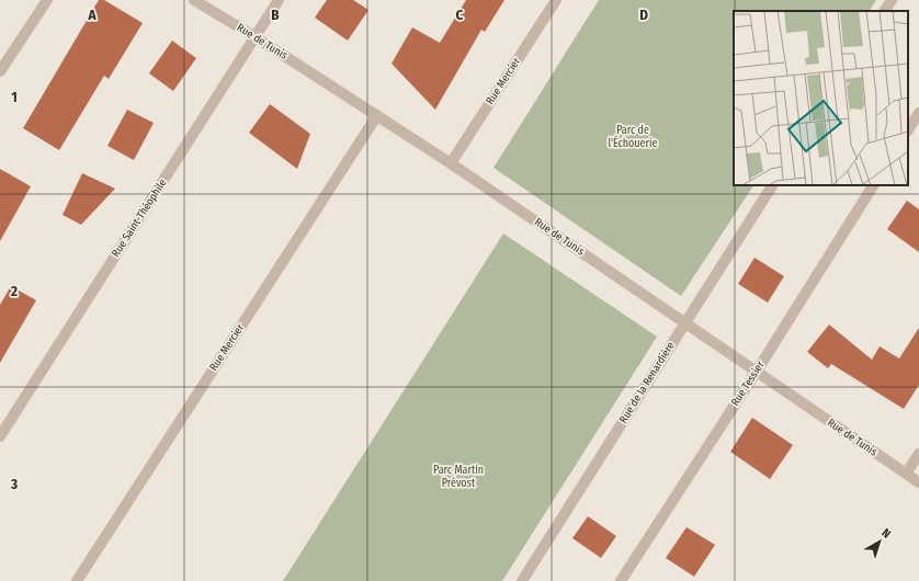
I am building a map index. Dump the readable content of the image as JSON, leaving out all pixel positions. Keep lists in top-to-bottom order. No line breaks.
{"streets":{"street":["Rue de Tunis","Rue Mercier","Rue Saint-Théophile","Rue de la Renardière","Rue Tessier"]},"crossings":[["Rue de Tunis","Rue Mercier"],["Rue de Tunis","Rue Saint-Théophile"],["Rue de Tunis","Rue de la Renardière"],["Rue de Tunis","Rue Tessier"]],"parks":["Parc de l'Échouerie","Parc Martin Prévost"],"north":"top right","grid":{"columns":["A","B","C","D"],"rows":["1","2","3"]}}
